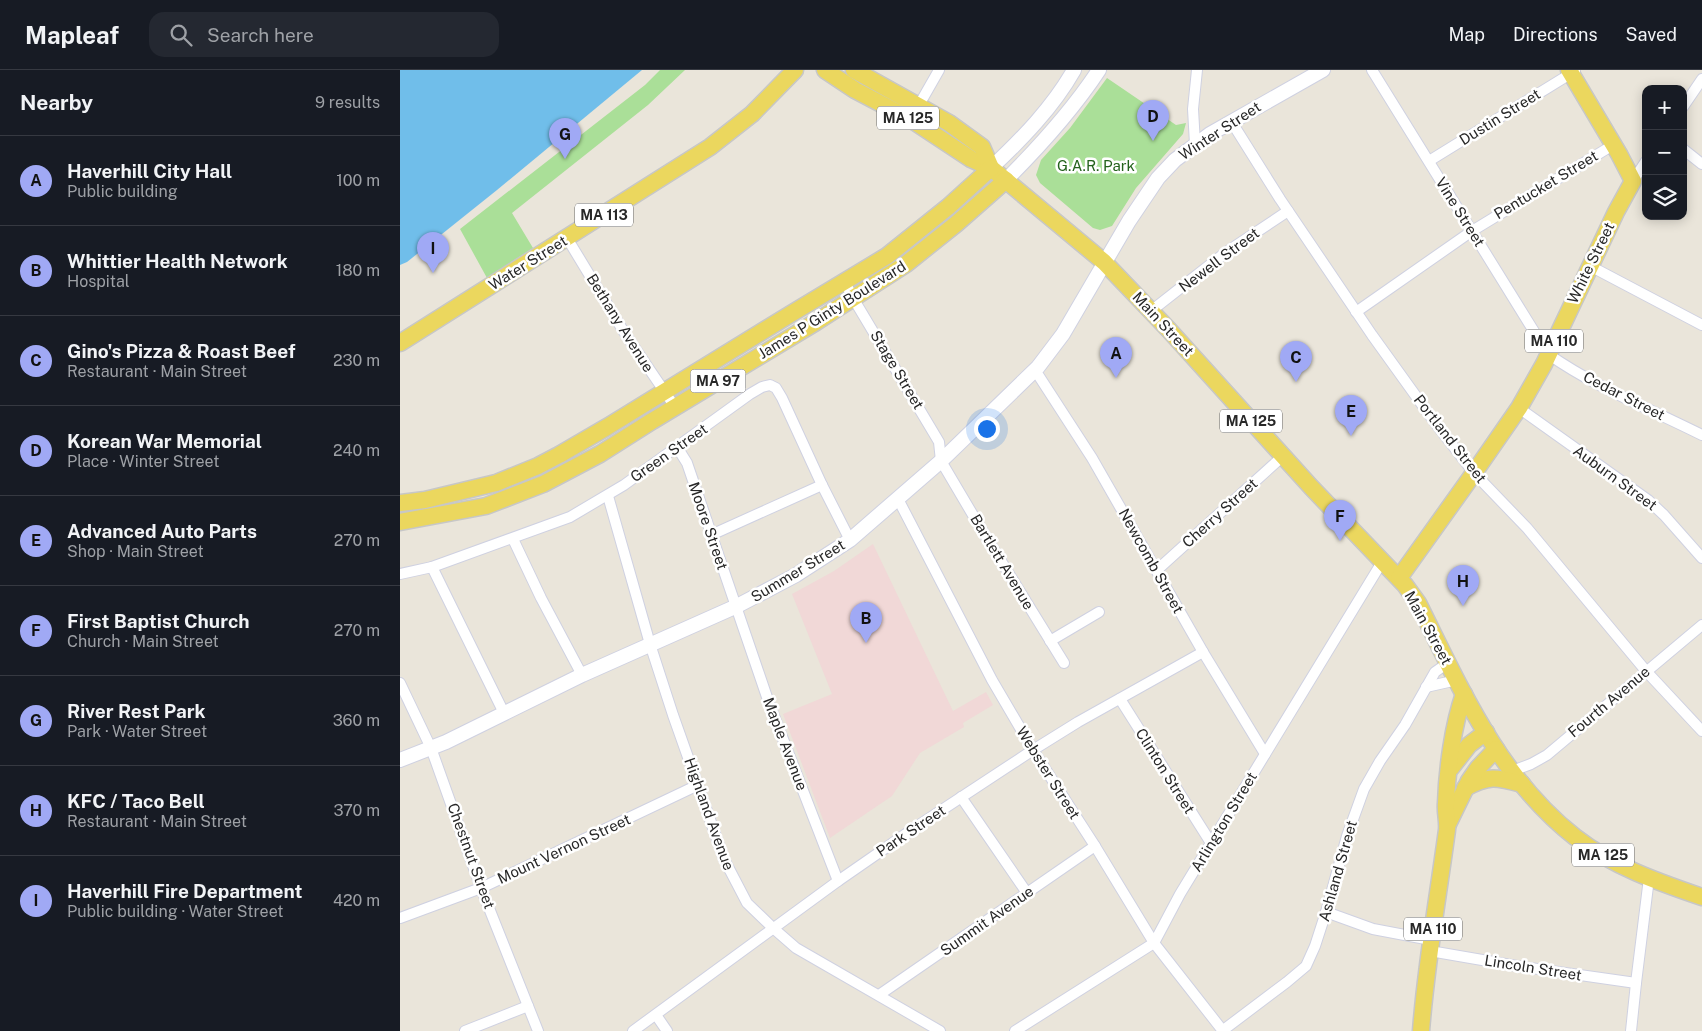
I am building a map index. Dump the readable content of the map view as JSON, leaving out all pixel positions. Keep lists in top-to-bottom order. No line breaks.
{"streets":{"main road":["MA 125","Winter Street","MA 113","Water Street","White Street","James P Ginty Boulevard","Main Street","MA 110","MA 97","Summer Street"],"street":["Dustin Street","Pentucket Street","Vine Street","Newell Street","Bethany Avenue","Stage Street","Cedar Street","Portland Street","Green Street","Auburn Street","Cherry Street","Moore Street","Newcomb Street","Bartlett Avenue","Fourth Avenue","Maple Avenue","Clinton Street","Webster Street","Highland Avenue","Arlington Street","Park Street","Mount Vernon Street","Chestnut Street","Ashland Street","Summit Avenue","Lincoln Street"]},"crossings":[["Dustin Street","Vine Street"],["Winter Street","Main Street"],["Winter Street","Portland Street"],["Winter Street","Summer Street"],["Pentucket Street","Vine Street"],["Pentucket Street","Portland Street"],["Vine Street","White Street"],["Vine Street","Cedar Street"],["Newell Street","Main Street"],["Newell Street","Portland Street"],["Water Street","Bethany Avenue"],["White Street","Main Street"],["White Street","Cedar Street"],["White Street","Portland Street"],["White Street","Auburn Street"],["James P Ginty Boulevard","Bethany Avenue"],["James P Ginty Boulevard","Main Street"],["James P Ginty Boulevard","Stage Street"],["Main Street","MA 110"],["Main Street","Cherry Street"],["Main Street","Summer Street"],["Main Street","Fourth Avenue"],["Main Street","Arlington Street"],["Main Street","Ashland Street"],["MA 110","Lincoln Street"],["Stage Street","Bartlett Avenue"],["Stage Street","Summer Street"],["Portland Street","Fourth Avenue"],["Green Street","Moore Street"],["Green Street","Summer Street"],["Green Street","Highland Avenue"],["Cherry Street","Newcomb Street"],["Moore Street","Summer Street"],["Moore Street","Maple Avenue"],["Newcomb Street","Summer Street"],["Newcomb Street","Arlington Street"],["Newcomb Street","Park Street"],["Bartlett Avenue","Summer Street"],["Summer Street","Maple Avenue"],["Summer Street","Webster Street"],["Summer Street","Highland Avenue"],["Summer Street","Chestnut Street"],["Maple Avenue","Park Street"],["Clinton Street","Arlington Street"],["Clinton Street","Park Street"],["Webster Street","Arlington Street"],["Webster Street","Park Street"],["Webster Street","Ashland Street"],["Webster Street","Summit Avenue"],["Highland Avenue","Park Street"],["Highland Avenue","Mount Vernon Street"],["Highland Avenue","Summit Avenue"],["Mount Vernon Street","Chestnut Street"],["Ashland Street","Lincoln Street"]],"parks":["G.A.R. Park"],"page":{"header":"Mapleaf","search":"Search here","nav":["Map","Directions","Saved"],"heading":["Nearby","9 results"],"map_buttons":["+","−"],"pins":["D","G","I","A","C","E","F","H","B"],"list":[{"mark":"A","name":"Haverhill City Hall","note":"Public building","value":"100 m"},{"mark":"B","name":"Whittier Health Network","note":"Hospital","value":"180 m"},{"mark":"C","name":"Gino's Pizza & Roast Beef","note":"Restaurant · Main Street","value":"230 m"},{"mark":"D","name":"Korean War Memorial","note":"Place · Winter Street","value":"240 m"},{"mark":"E","name":"Advanced Auto Parts","note":"Shop · Main Street","value":"270 m"},{"mark":"F","name":"First Baptist Church","note":"Church · Main Street","value":"270 m"},{"mark":"G","name":"River Rest Park","note":"Park · Water Street","value":"360 m"},{"mark":"H","name":"KFC / Taco Bell","note":"Restaurant · Main Street","value":"370 m"},{"mark":"I","name":"Haverhill Fire Department","note":"Public building · Water Street","value":"420 m"}]}}
